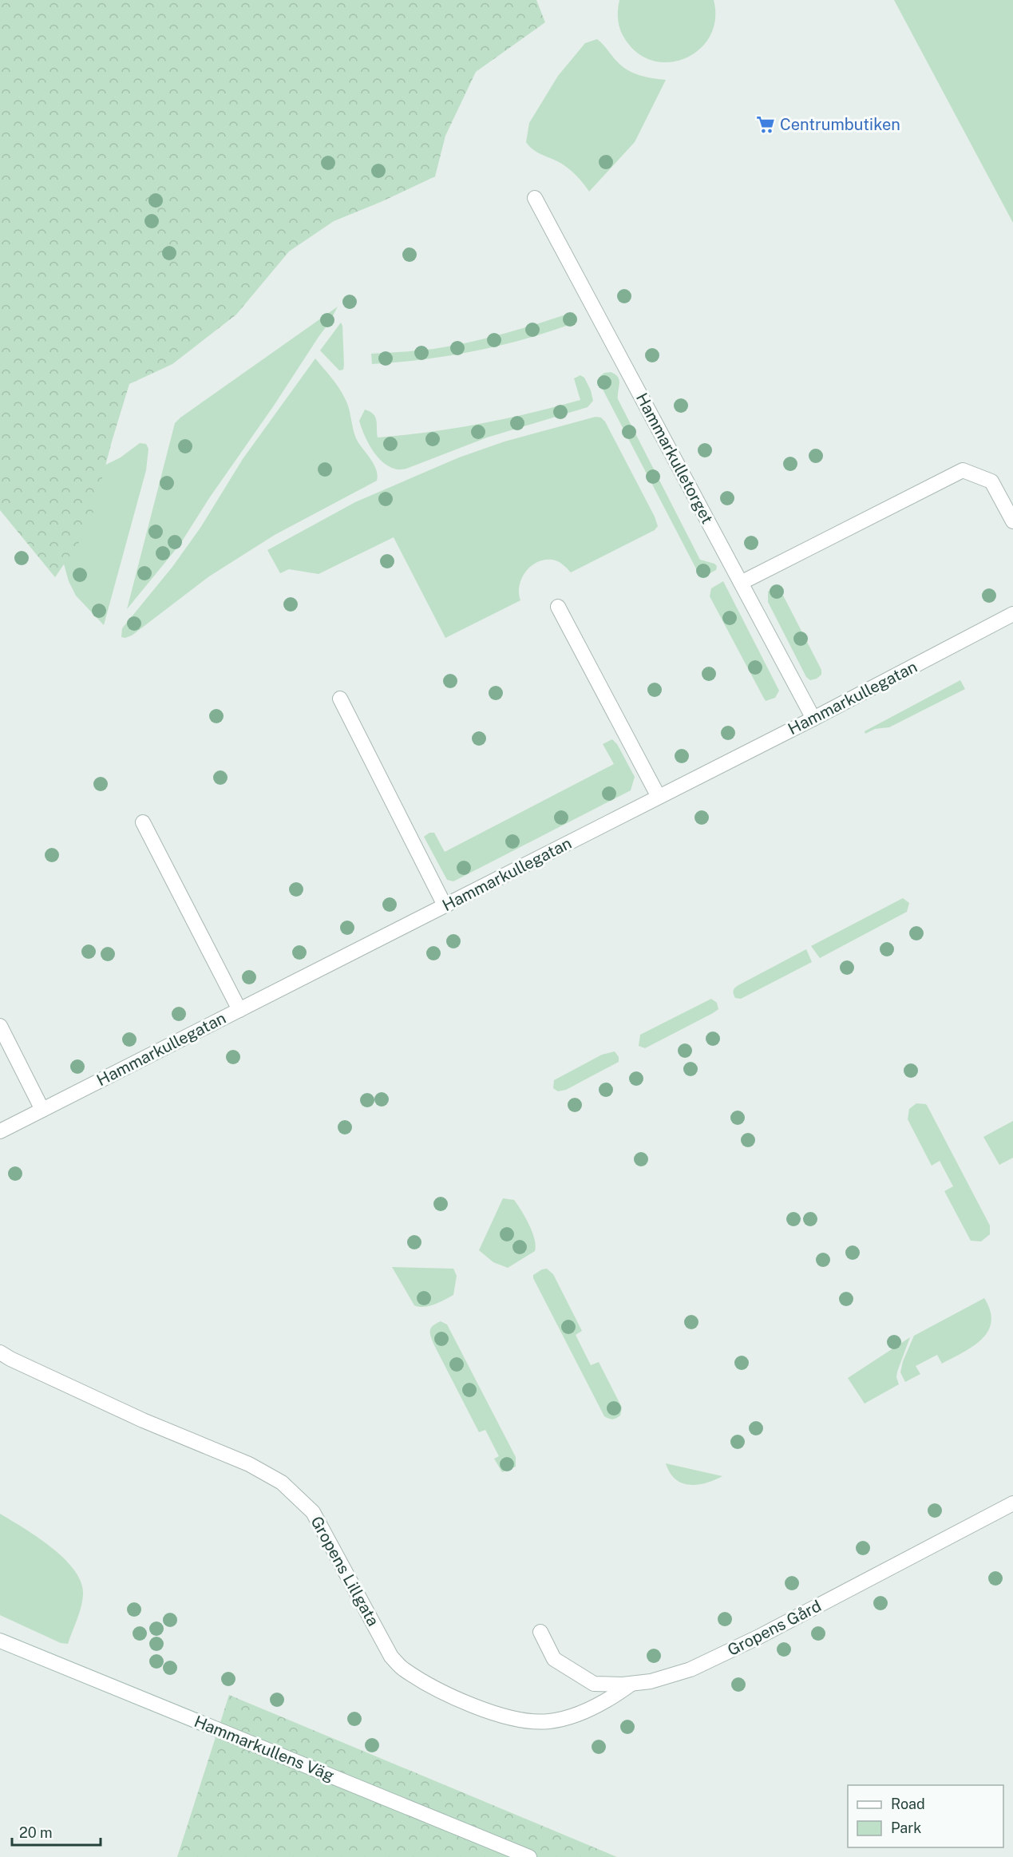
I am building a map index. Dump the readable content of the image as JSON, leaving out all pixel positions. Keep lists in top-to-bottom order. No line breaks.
{"streets":{"street":["Hammarkulletorget","Hammarkullegatan","Gropens Lillgata","Gropens Gård","Hammarkullens Väg"]},"crossings":[["Hammarkulletorget","Hammarkullegatan"],["Gropens Lillgata","Gropens Gård"]],"places":{"supermarket":["Centrumbutiken"]},"legend":["Road","Park"],"scale_bar":"20 m"}
